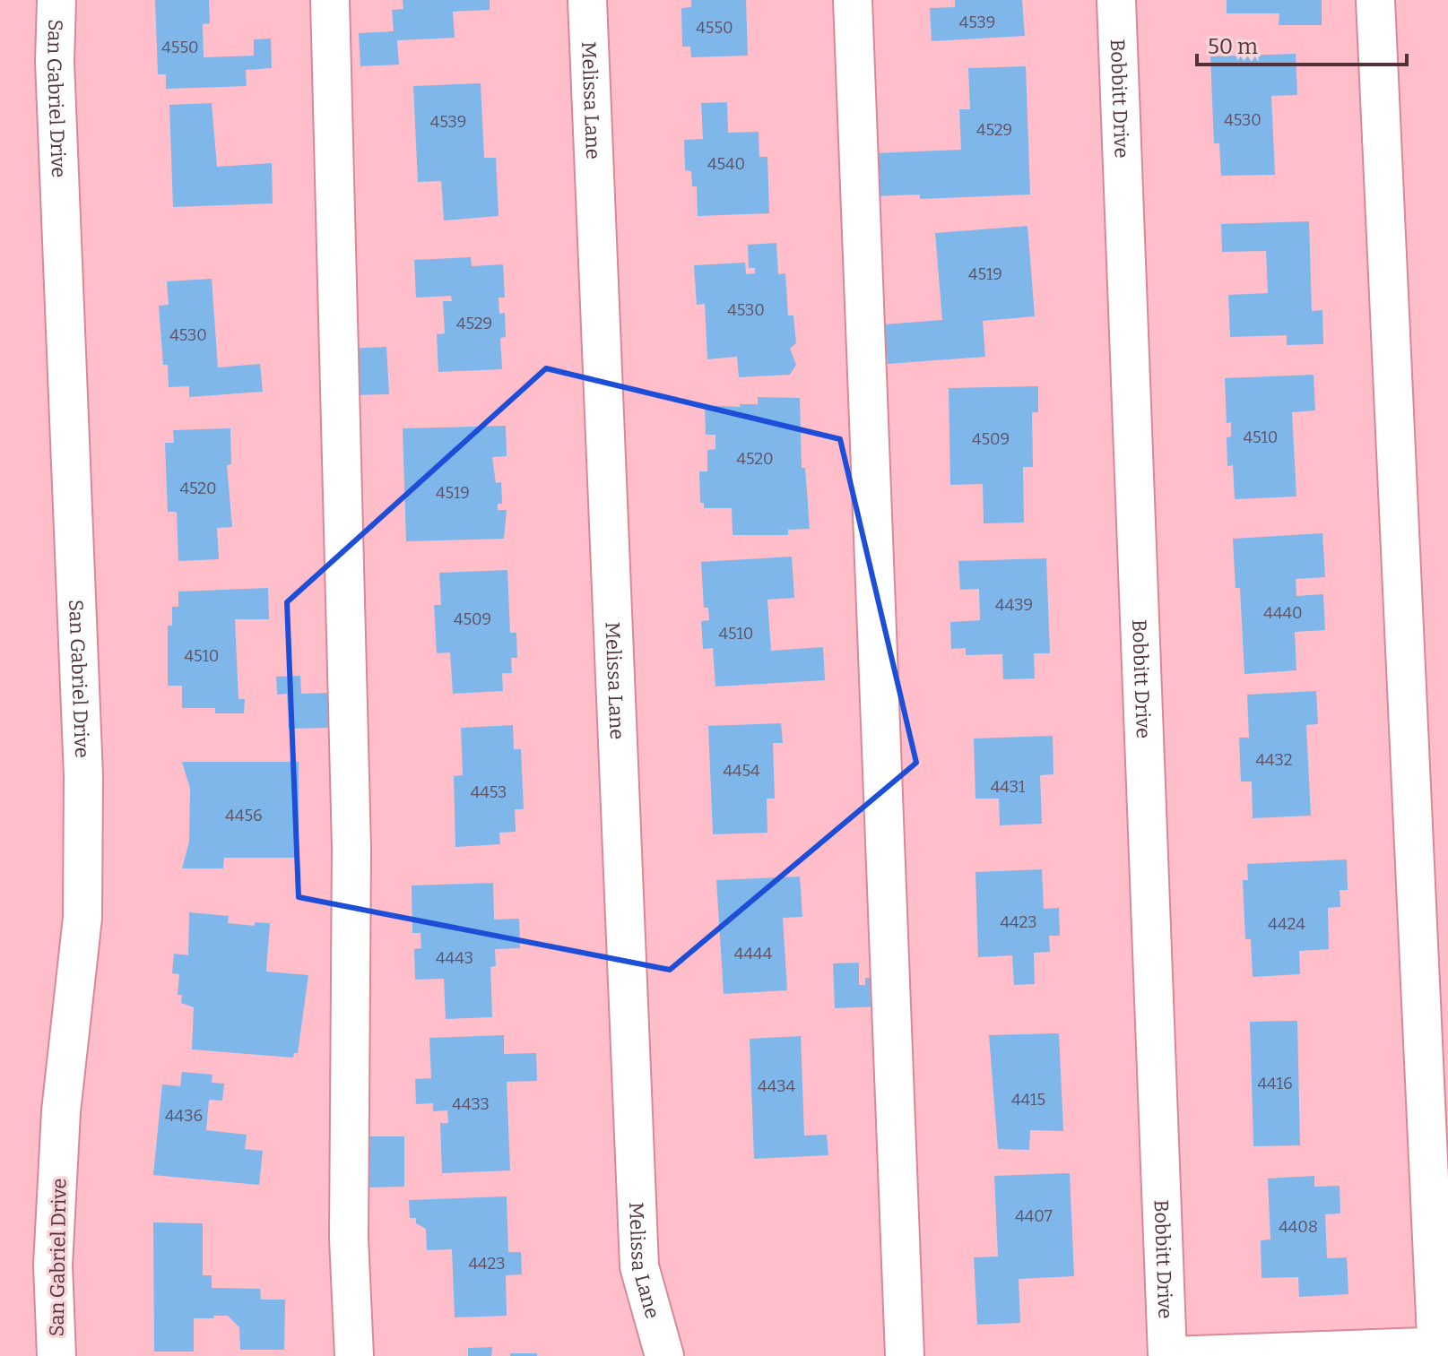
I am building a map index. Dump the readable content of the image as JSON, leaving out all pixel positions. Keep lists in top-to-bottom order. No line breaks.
{"streets":{"street":["Bobbitt Drive","San Gabriel Drive","Melissa Lane"]},"house_numbers":["4539","4550","4550","4530","4539","4529","4540","4519","4530","4529","4530","4510","4509","4520","4520","4519","4439","4440","4509","4510","4510","4432","4454","4431","4453","4456","4423","4424","4444","4443","4416","4434","4415","4433","4436","4407","4408","4423"],"scale_bar":"50 m"}
